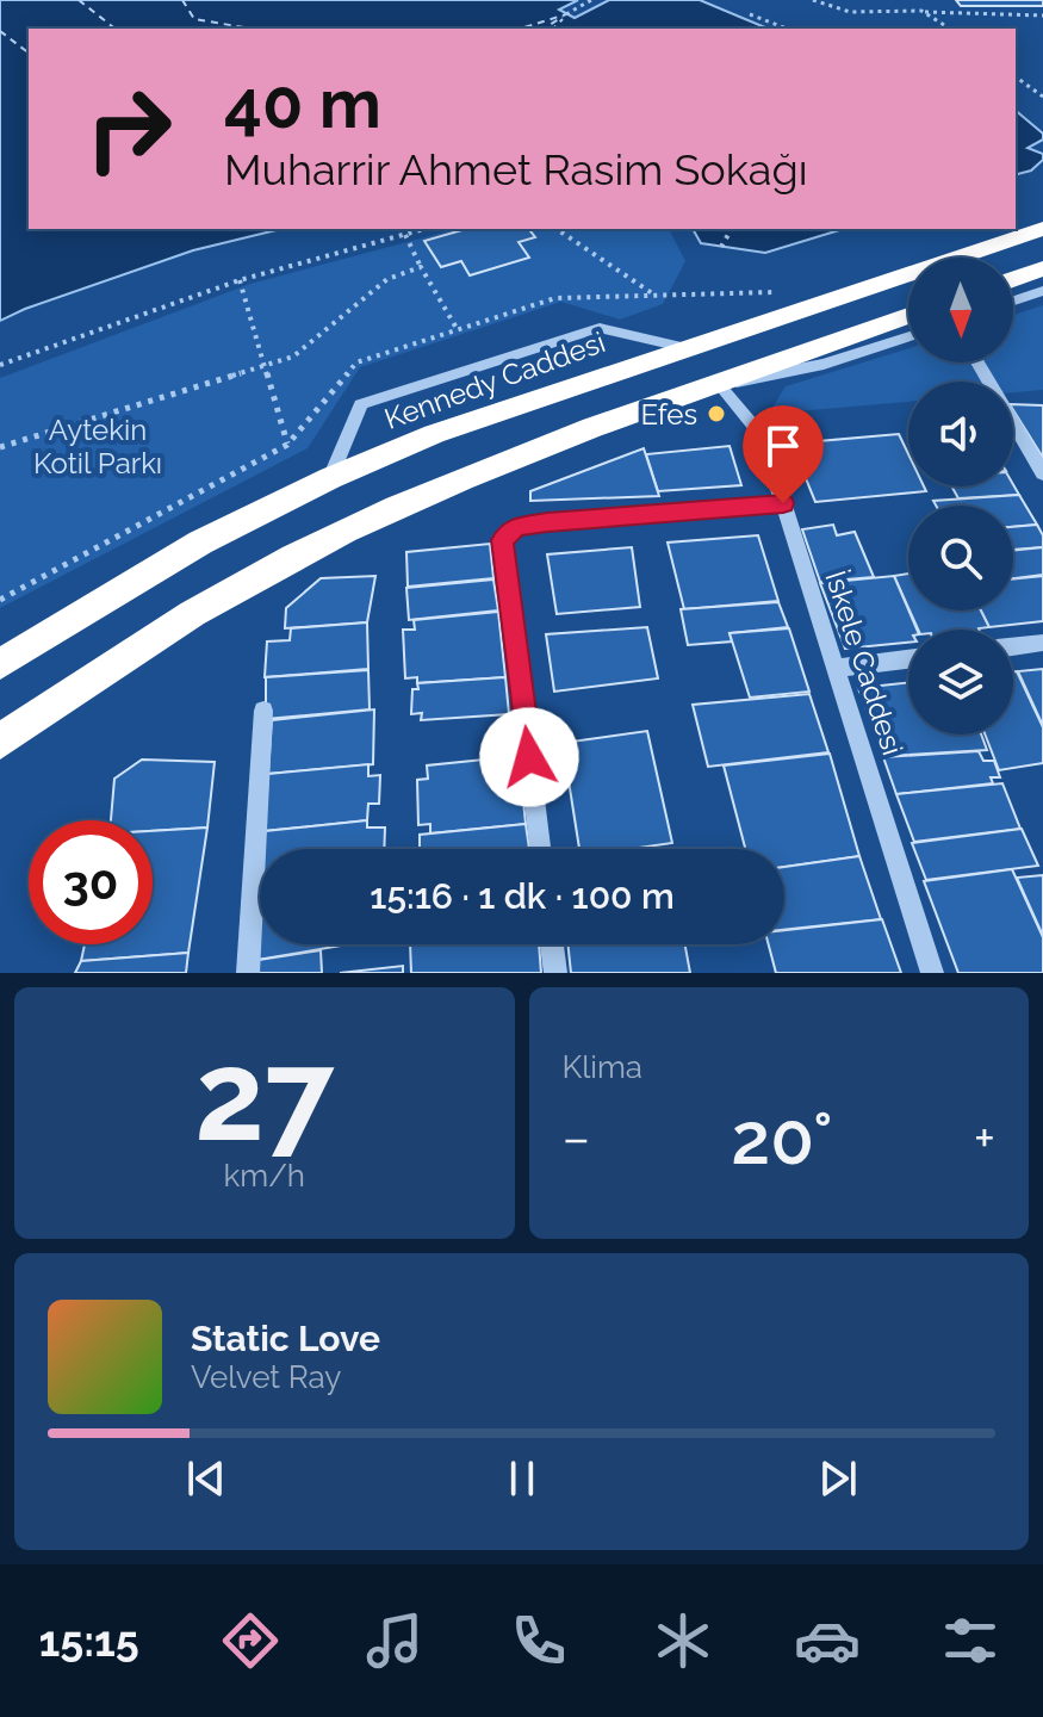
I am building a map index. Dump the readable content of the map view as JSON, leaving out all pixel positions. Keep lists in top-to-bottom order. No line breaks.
{"streets":{"highway":["Kennedy Caddesi"],"street":["İskele Caddesi"]},"parks":["Aytekin Kotil Parkı"],"places":["Efes"],"north":"bottom","page":{"turn":["40 m","Muharrir Ahmet Rasim Sokağı"],"limit":"30","trip":"15:16 · 1 dk · 100 m","tile":[["27","km/h"],"Klima"],"heat":["−","20°","+"],"song":["Static Love","Velvet Ray"],"tabs":"15:15"}}
